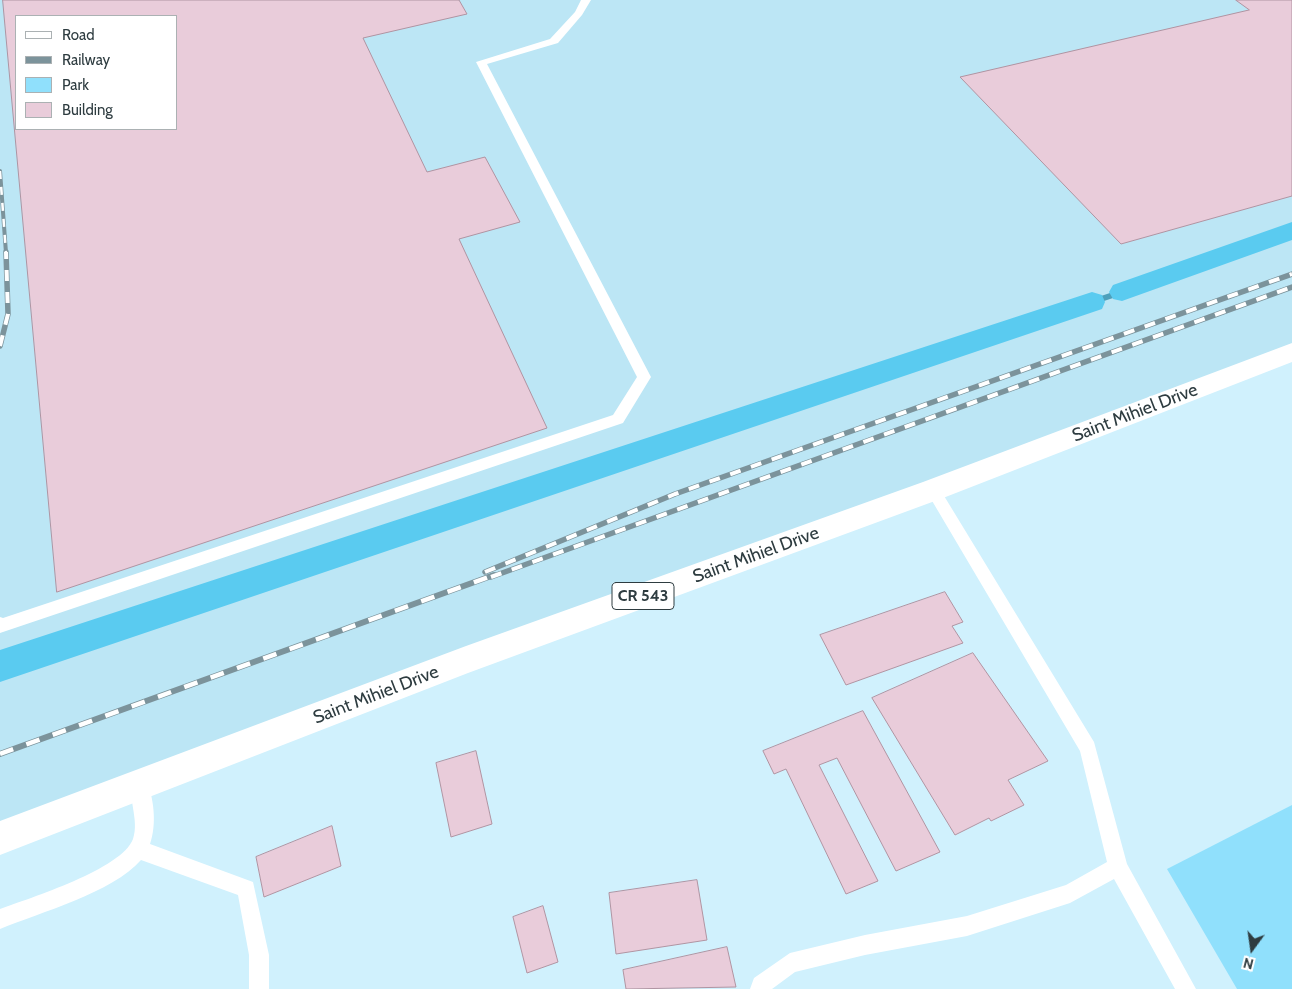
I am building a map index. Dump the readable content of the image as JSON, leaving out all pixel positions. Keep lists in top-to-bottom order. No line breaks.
{"streets":{"main road":["Saint Mihiel Drive","CR 543"]},"legend":["Road","Railway","Park","Building"],"north":"bottom"}
